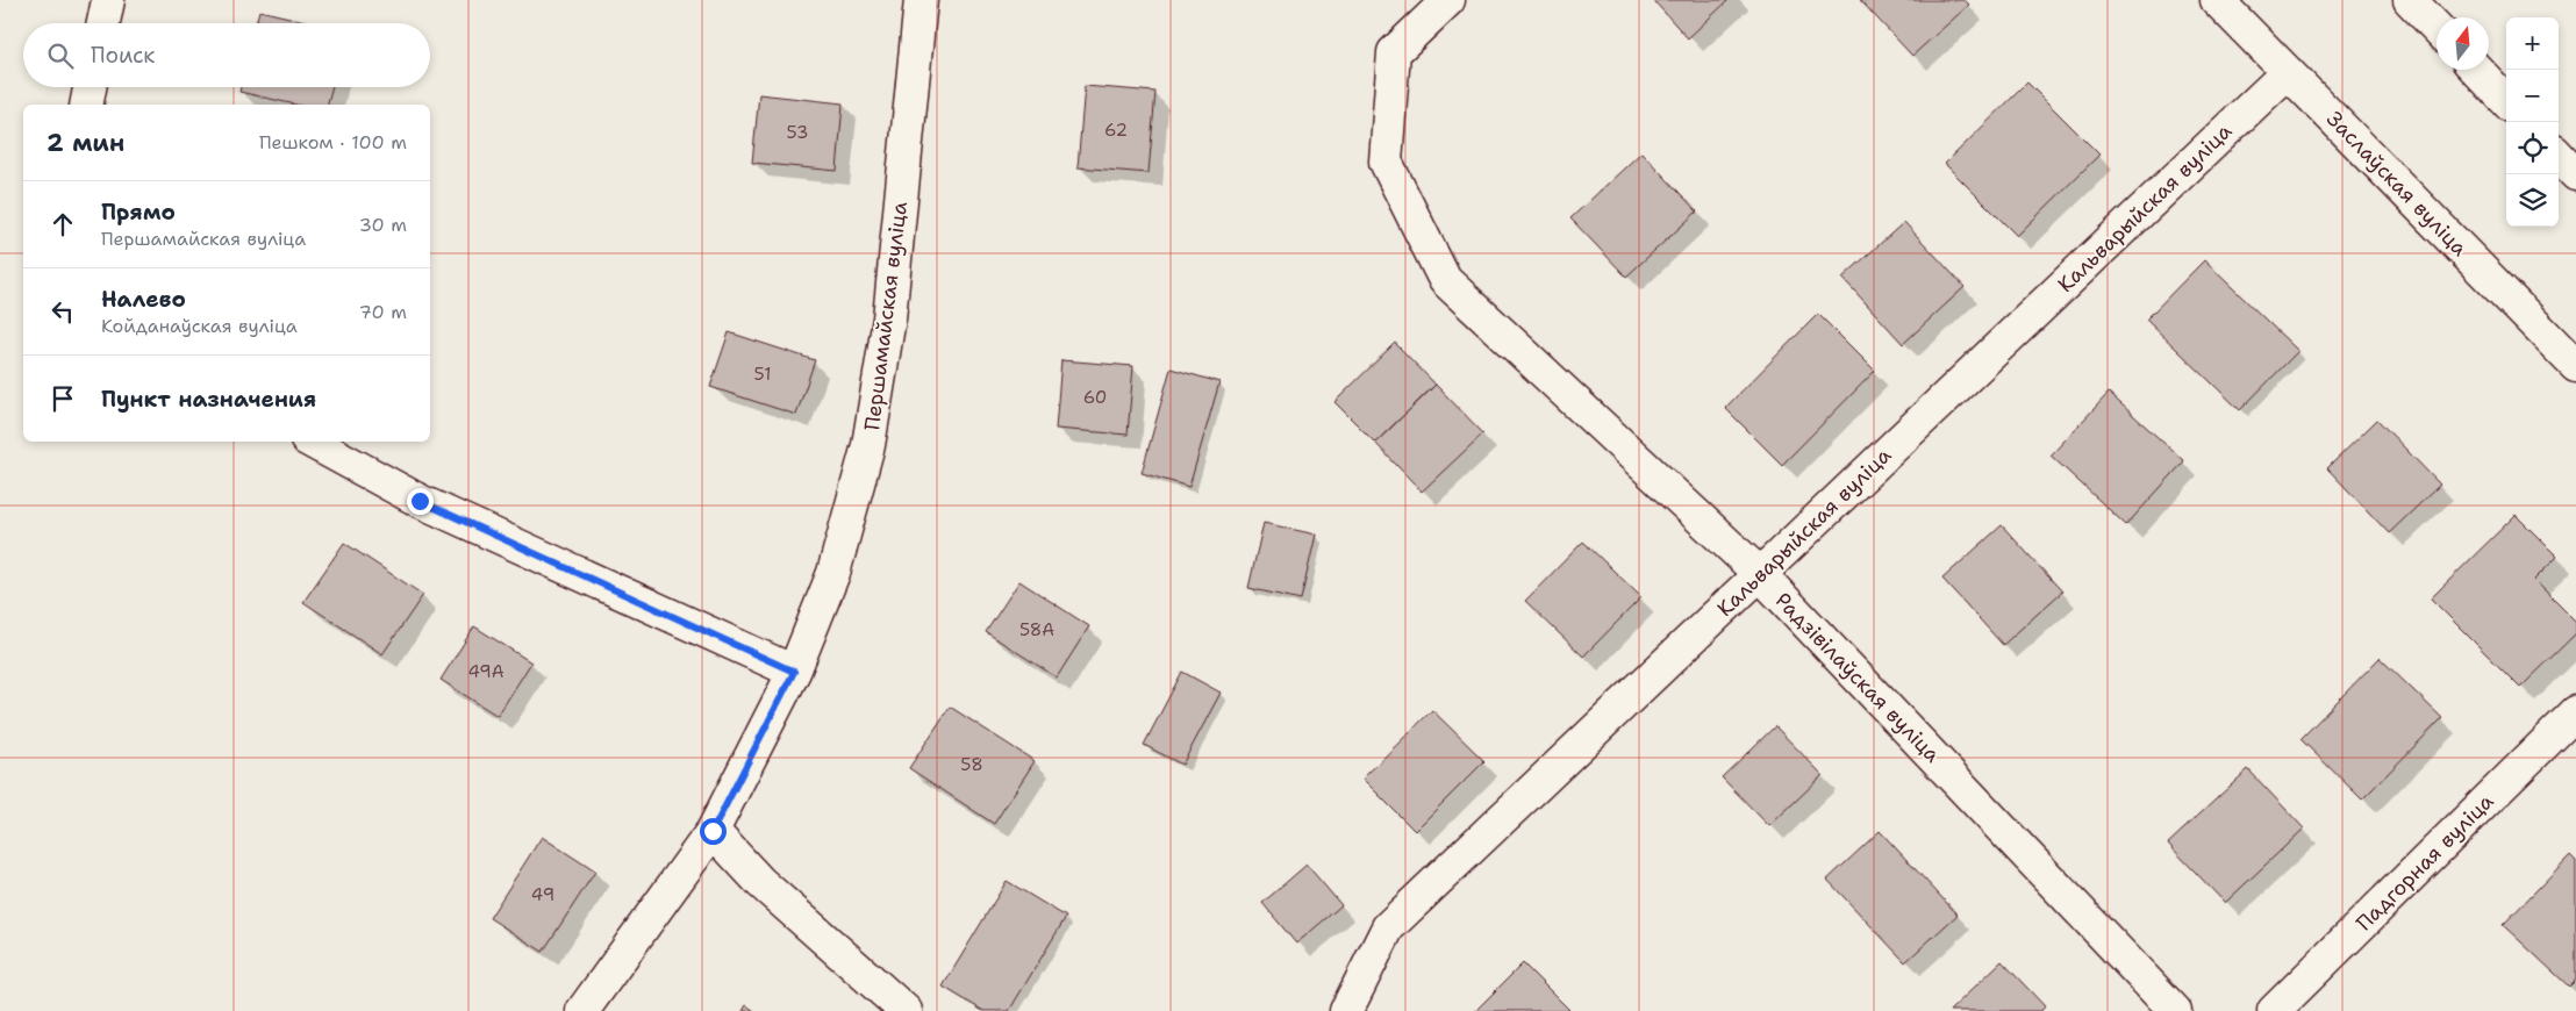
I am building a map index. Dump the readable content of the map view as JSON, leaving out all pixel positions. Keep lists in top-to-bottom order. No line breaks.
{"streets":{"street":["Заслаўская вуліца","Кальварыйская вуліца","Першамайская вуліца","Радзівілаўская вуліца","Падгорная вуліца"]},"crossings":[["Заслаўская вуліца","Кальварыйская вуліца"],["Кальварыйская вуліца","Радзівілаўская вуліца"]],"house_numbers":["62","53","51","60","58А","49А","58","49"],"north":"top","page":{"map_buttons":["+","−"],"search":"Поиск","heading":["2 мин","Пешком · 100 m"],"list":[["Прямо","Першамайская вуліца","30 m"],["Налево","Койданаўская вуліца","70 m"],"Пункт назначения"]}}
